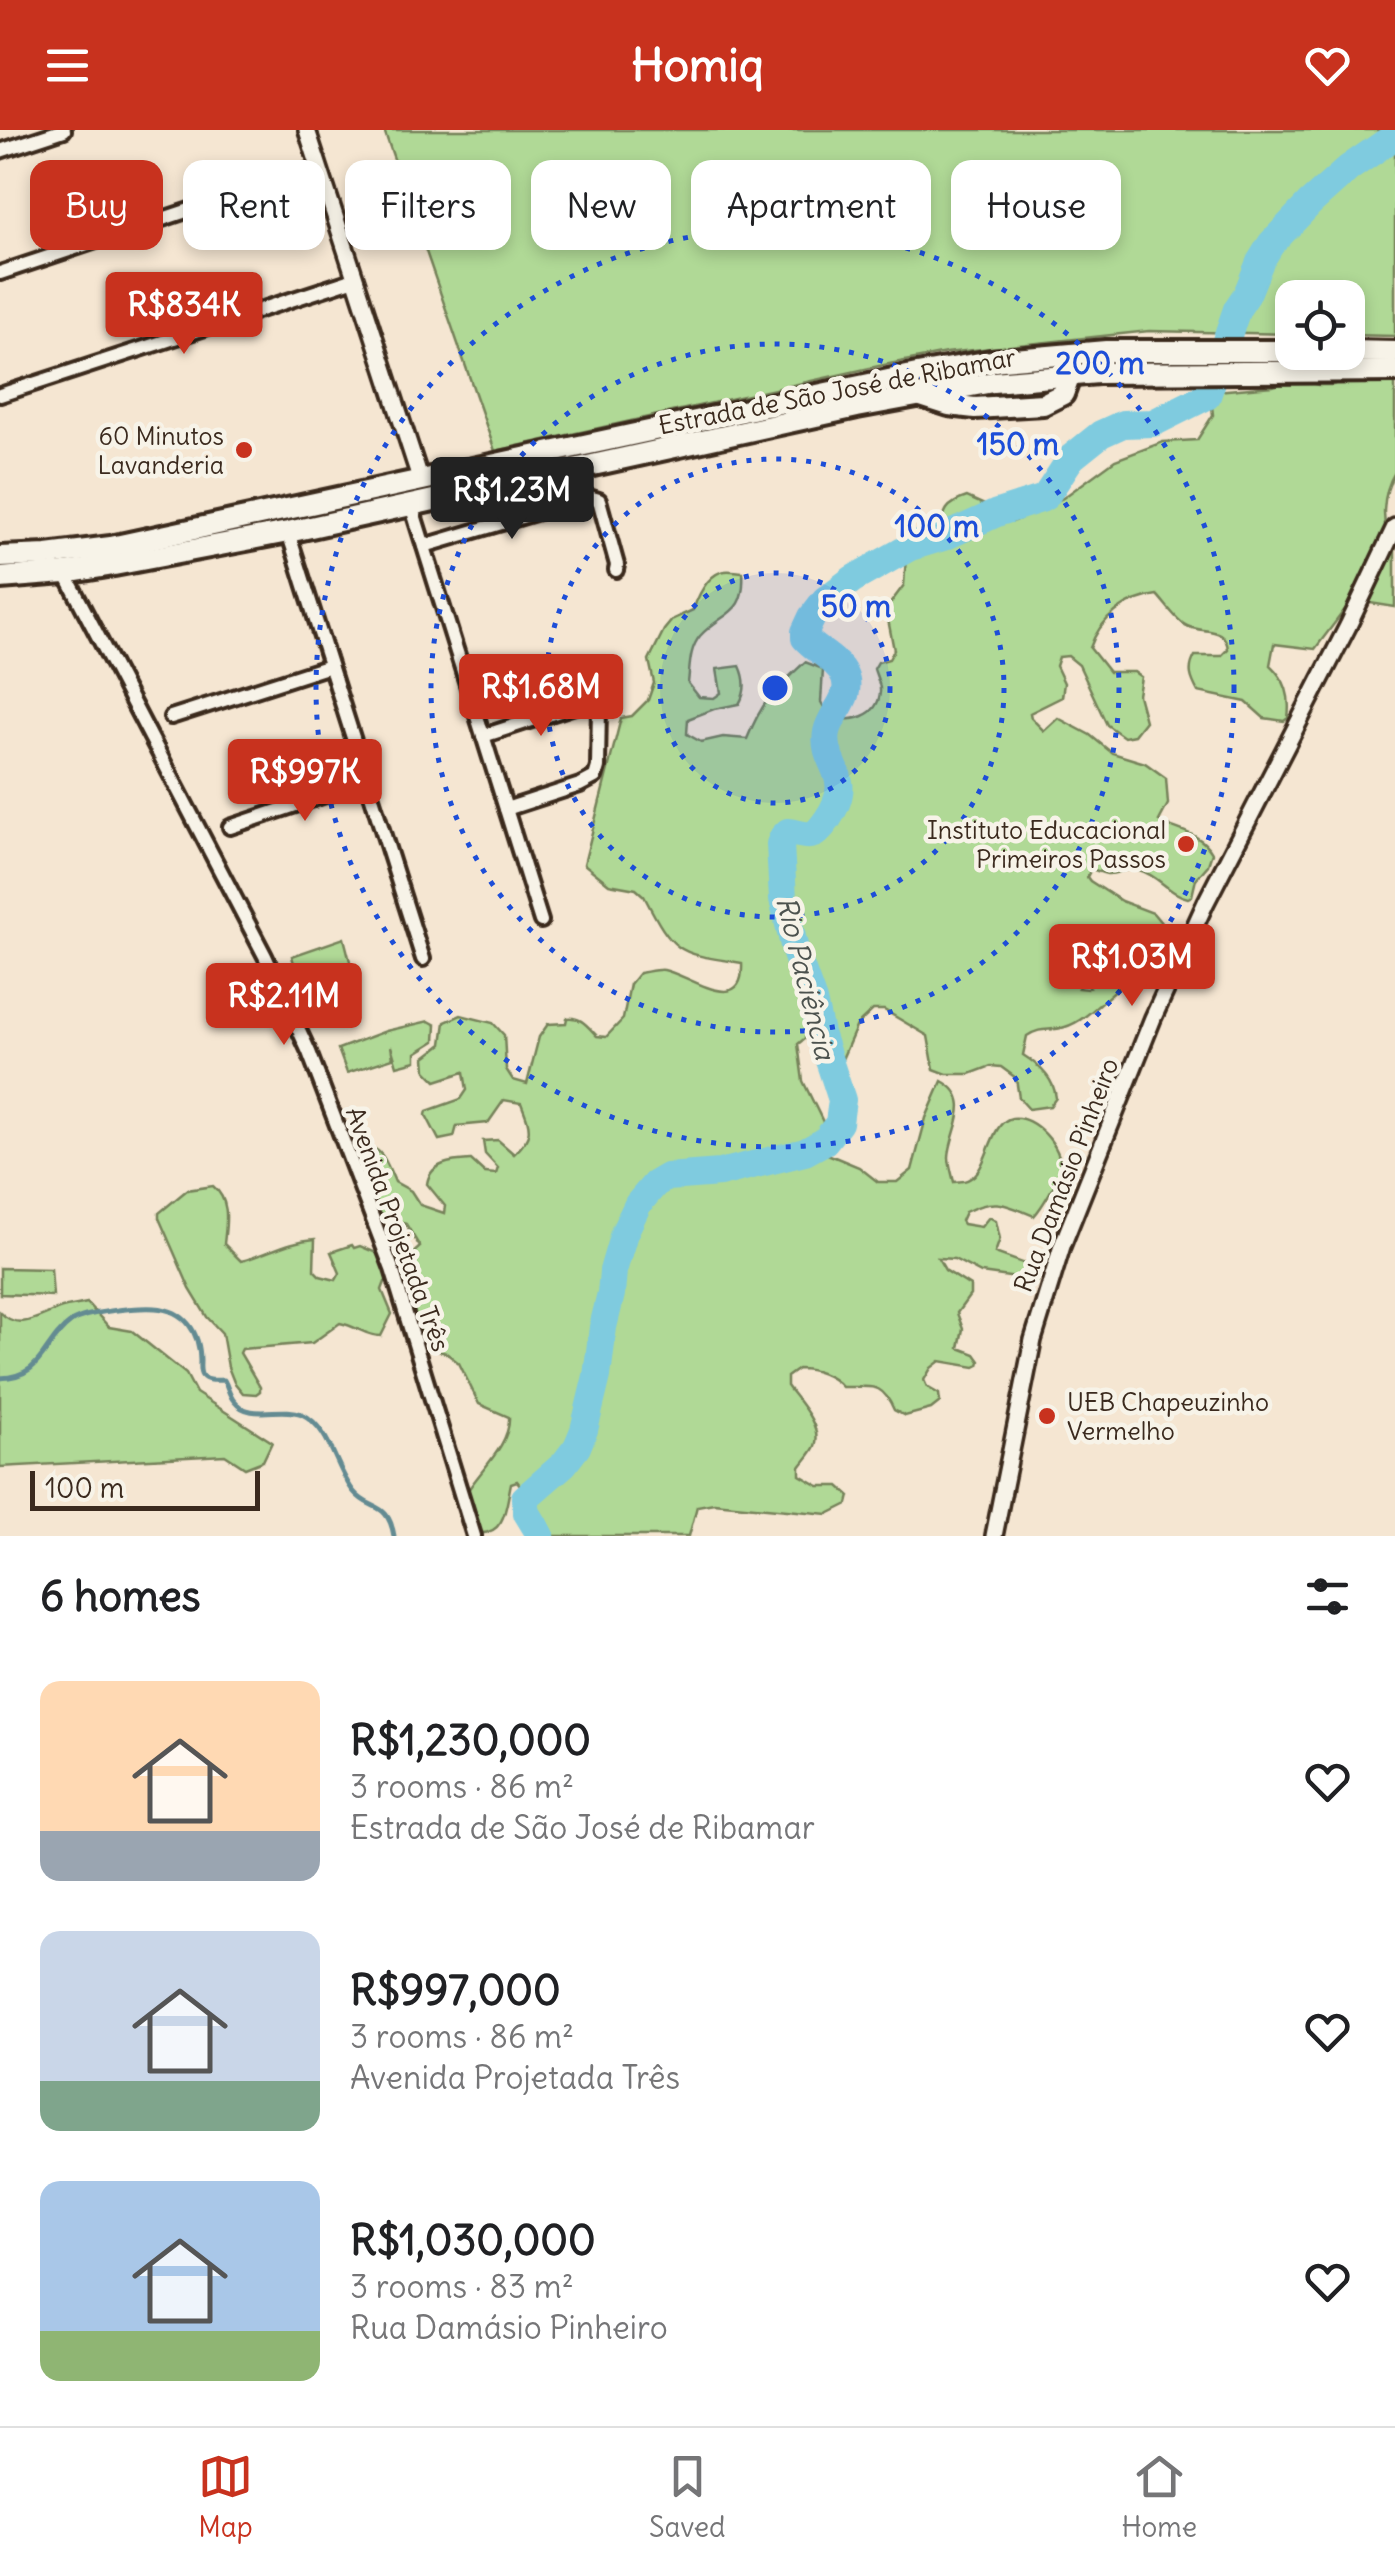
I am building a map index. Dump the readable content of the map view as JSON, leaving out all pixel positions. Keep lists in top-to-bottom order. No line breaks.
{"streets":{"main road":["Estrada de São José de Ribamar"],"street":["Rua Damásio Pinheiro","Avenida Projetada Três"]},"crossings":[["Estrada de São José de Ribamar","Avenida Projetada Três"]],"water":["Rio Paciência"],"places":["60 Minutos Lavanderia","Instituto Educacional Primeiros Passos","UEB Chapeuzinho Vermelho"],"scale_bar":"100 m","page":{"header":"Homiq","chip":["Buy","Rent","Filters","New","Apartment","House"],"price":["R$834K","R$1.23M","R$1.68M","R$997K","R$1.03M","R$2.11M"],"scale":"100 m","heading":"6 homes","list":[{"name":"R$1,230,000","note":"3 rooms · 86 m² · Estrada de São José de Ribamar"},{"name":"R$997,000","note":"3 rooms · 86 m² · Avenida Projetada Três"},{"name":"R$1,030,000","note":"3 rooms · 83 m² · Rua Damásio Pinheiro"}],"tabs":["Map","Saved","Home"]},"rings":["200 m","150 m","100 m","50 m"]}
